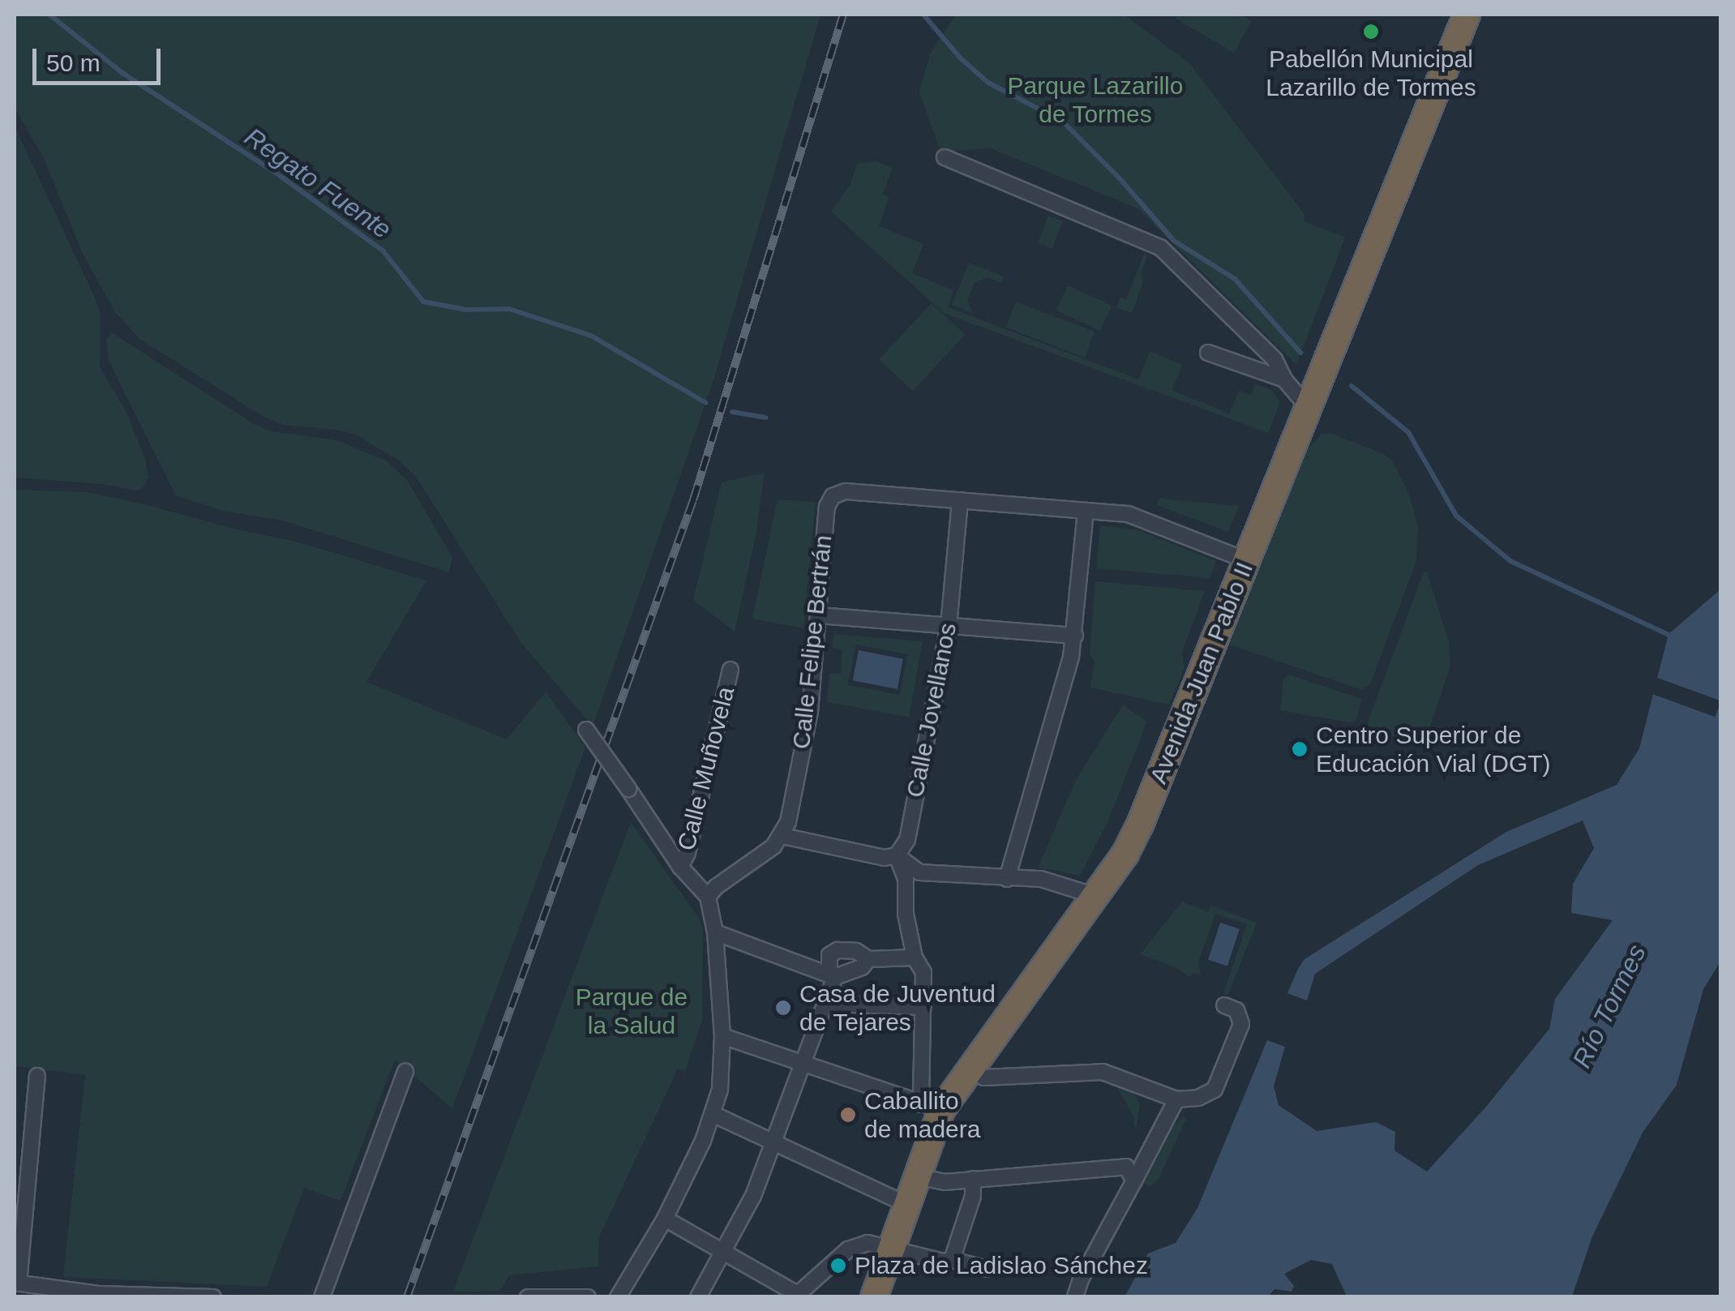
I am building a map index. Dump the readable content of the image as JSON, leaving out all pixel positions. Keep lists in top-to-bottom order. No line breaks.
{"streets":{"highway":["Avenida Juan Pablo II"],"street":["Calle Felipe Bertrán","Calle Jovellanos","Calle Muñovela"]},"crossings":[["Calle Felipe Bertrán","Calle Jovellanos"]],"water":["Regato Fuente","Río Tormes"],"parks":["Parque Lazarillo de Tormes","Parque de la Salud"],"places":["Pabellón Municipal Lazarillo de Tormes","Centro Superior de Educación Vial (DGT)","Casa de Juventud de Tejares","Caballito de madera","Plaza de Ladislao Sánchez"],"scale_bar":"50 m"}
